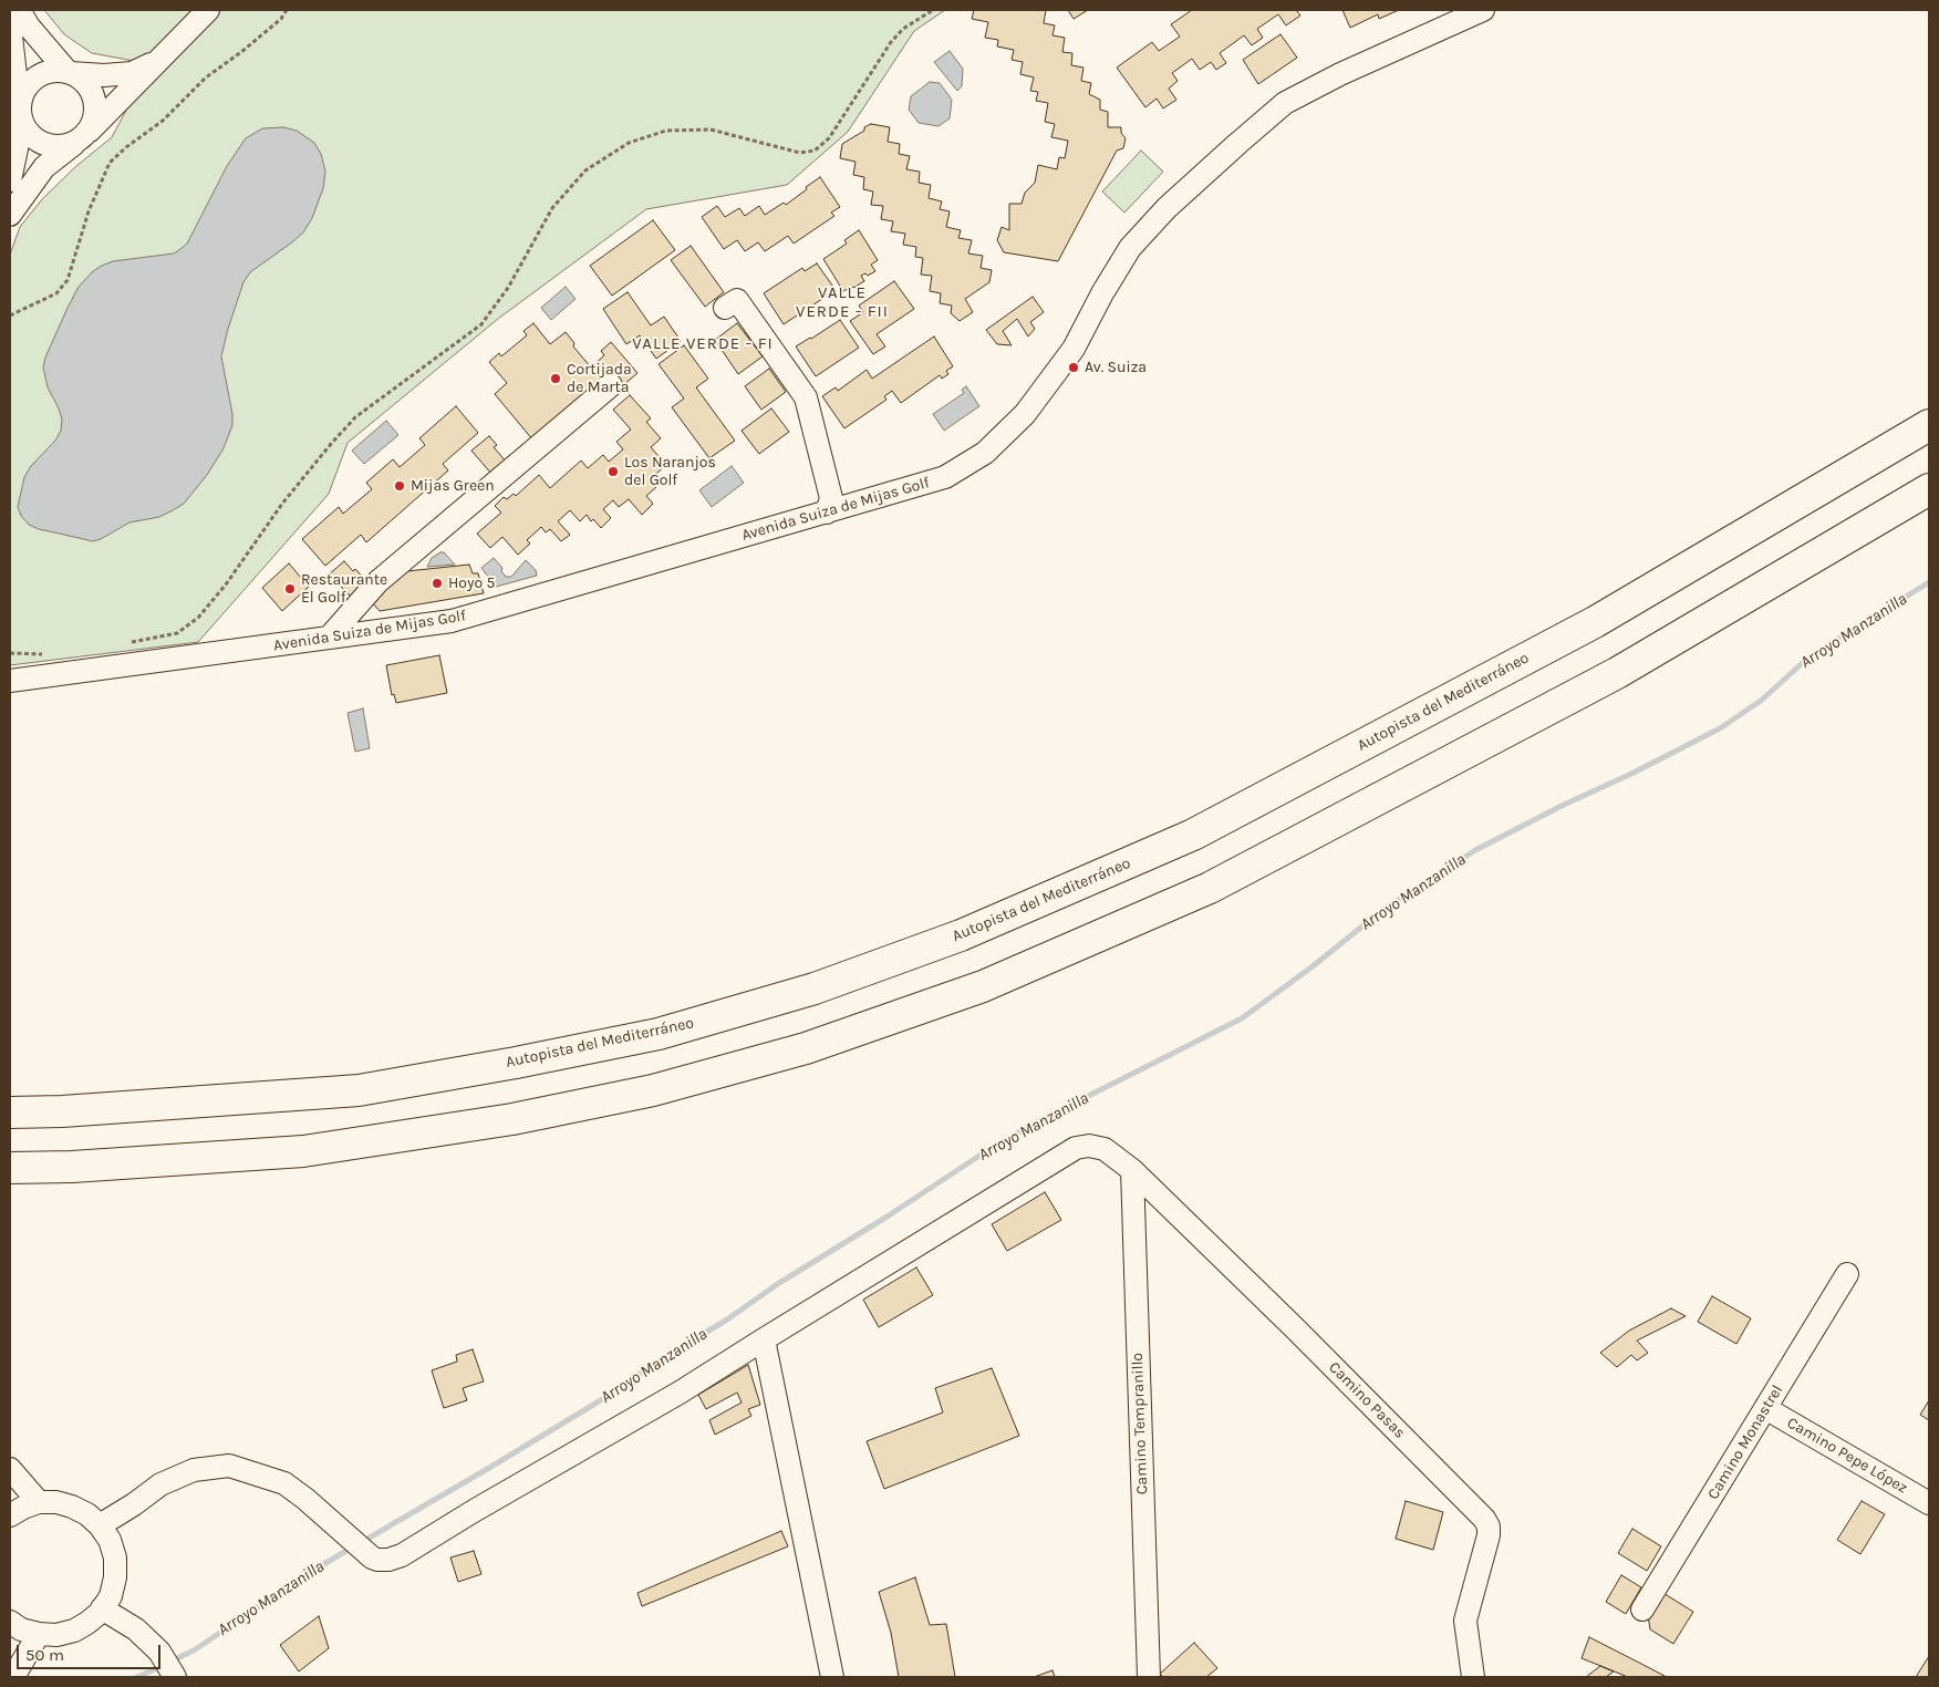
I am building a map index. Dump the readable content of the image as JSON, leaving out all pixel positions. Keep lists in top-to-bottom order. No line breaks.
{"streets":{"highway":["Autopista del Mediterráneo"],"street":["Avenida Suiza de Mijas Golf","Camino Pasas","Camino Tempranillo","Camino Monastrel","Camino Pepe López"]},"crossings":[["Camino Pasas","Camino Tempranillo"],["Camino Monastrel","Camino Pepe López"]],"districts":["VALLE VERDE - FII","VALLE VERDE - FI"],"water":["Arroyo Manzanilla"],"places":["Av. Suiza","Cortijada de Marta","Los Naranjos del Golf","Mijas Green","Hoyo 5","Restaurante El Golf"],"scale_bar":"50 m"}
